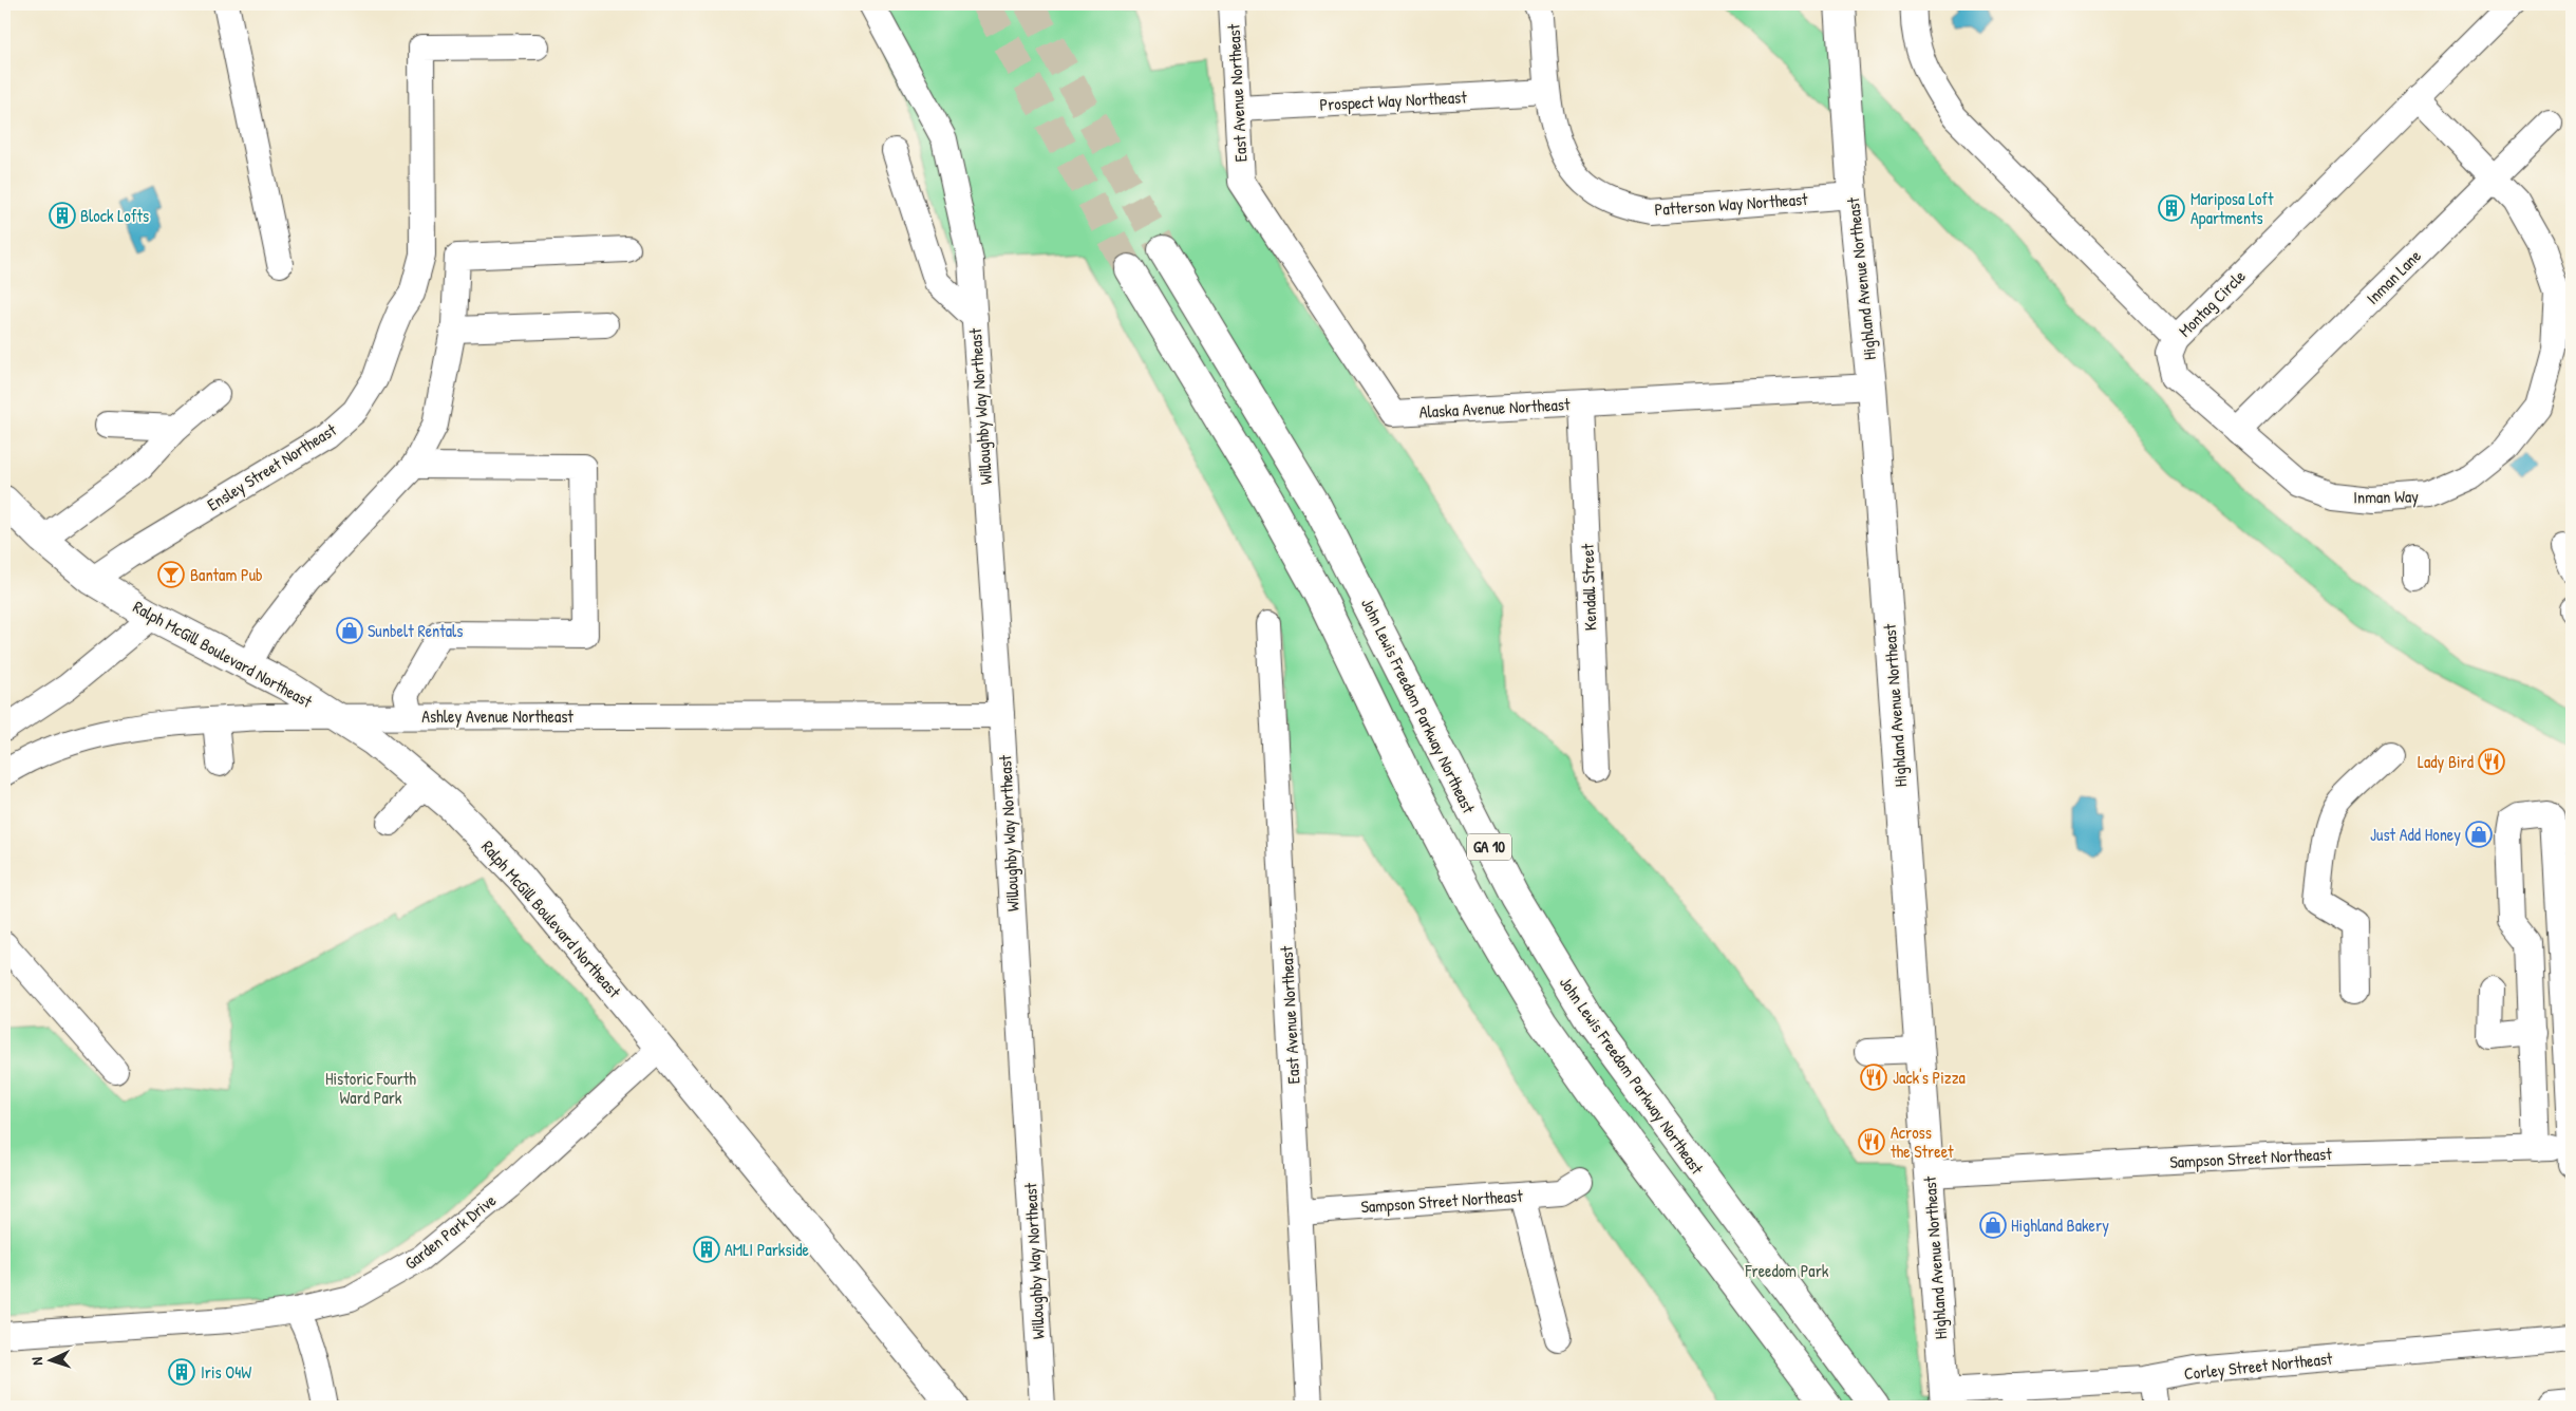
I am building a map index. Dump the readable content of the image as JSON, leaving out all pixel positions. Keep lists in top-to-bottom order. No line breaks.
{"streets":{"main road":["Highland Avenue Northeast","Ralph McGill Boulevard Northeast","John Lewis Freedom Parkway Northeast","GA 10"],"street":["East Avenue Northeast","Prospect Way Northeast","Patterson Way Northeast","Inman Lane","Montag Circle","Willoughby Way Northeast","Alaska Avenue Northeast","Ensley Street Northeast","Inman Way","Kendall Street","Ashley Avenue Northeast","Sampson Street Northeast","Garden Park Drive","Corley Street Northeast"]},"crossings":[["East Avenue Northeast","Prospect Way Northeast"],["East Avenue Northeast","Alaska Avenue Northeast"],["East Avenue Northeast","Sampson Street Northeast"],["Prospect Way Northeast","Patterson Way Northeast"],["Patterson Way Northeast","Highland Avenue Northeast"],["Inman Lane","Inman Way"],["Highland Avenue Northeast","Alaska Avenue Northeast"],["Highland Avenue Northeast","Sampson Street Northeast"],["Highland Avenue Northeast","Corley Street Northeast"],["Montag Circle","Inman Way"],["Willoughby Way Northeast","Ashley Avenue Northeast"],["Alaska Avenue Northeast","Kendall Street"],["Ensley Street Northeast","Ralph McGill Boulevard Northeast"],["Ralph McGill Boulevard Northeast","Ashley Avenue Northeast"],["Ralph McGill Boulevard Northeast","Garden Park Drive"]],"parks":["Historic Fourth Ward Park","Freedom Park"],"places":{"building":["Mariposa Loft Apartments","Block Lofts","AMLI Parkside","Iris O4W"],"bar":["Bantam Pub"],"shop":["Sunbelt Rentals","Just Add Honey","Highland Bakery"],"restaurant":["Lady Bird","Jack's Pizza","Across the Street"]},"north":"left"}
